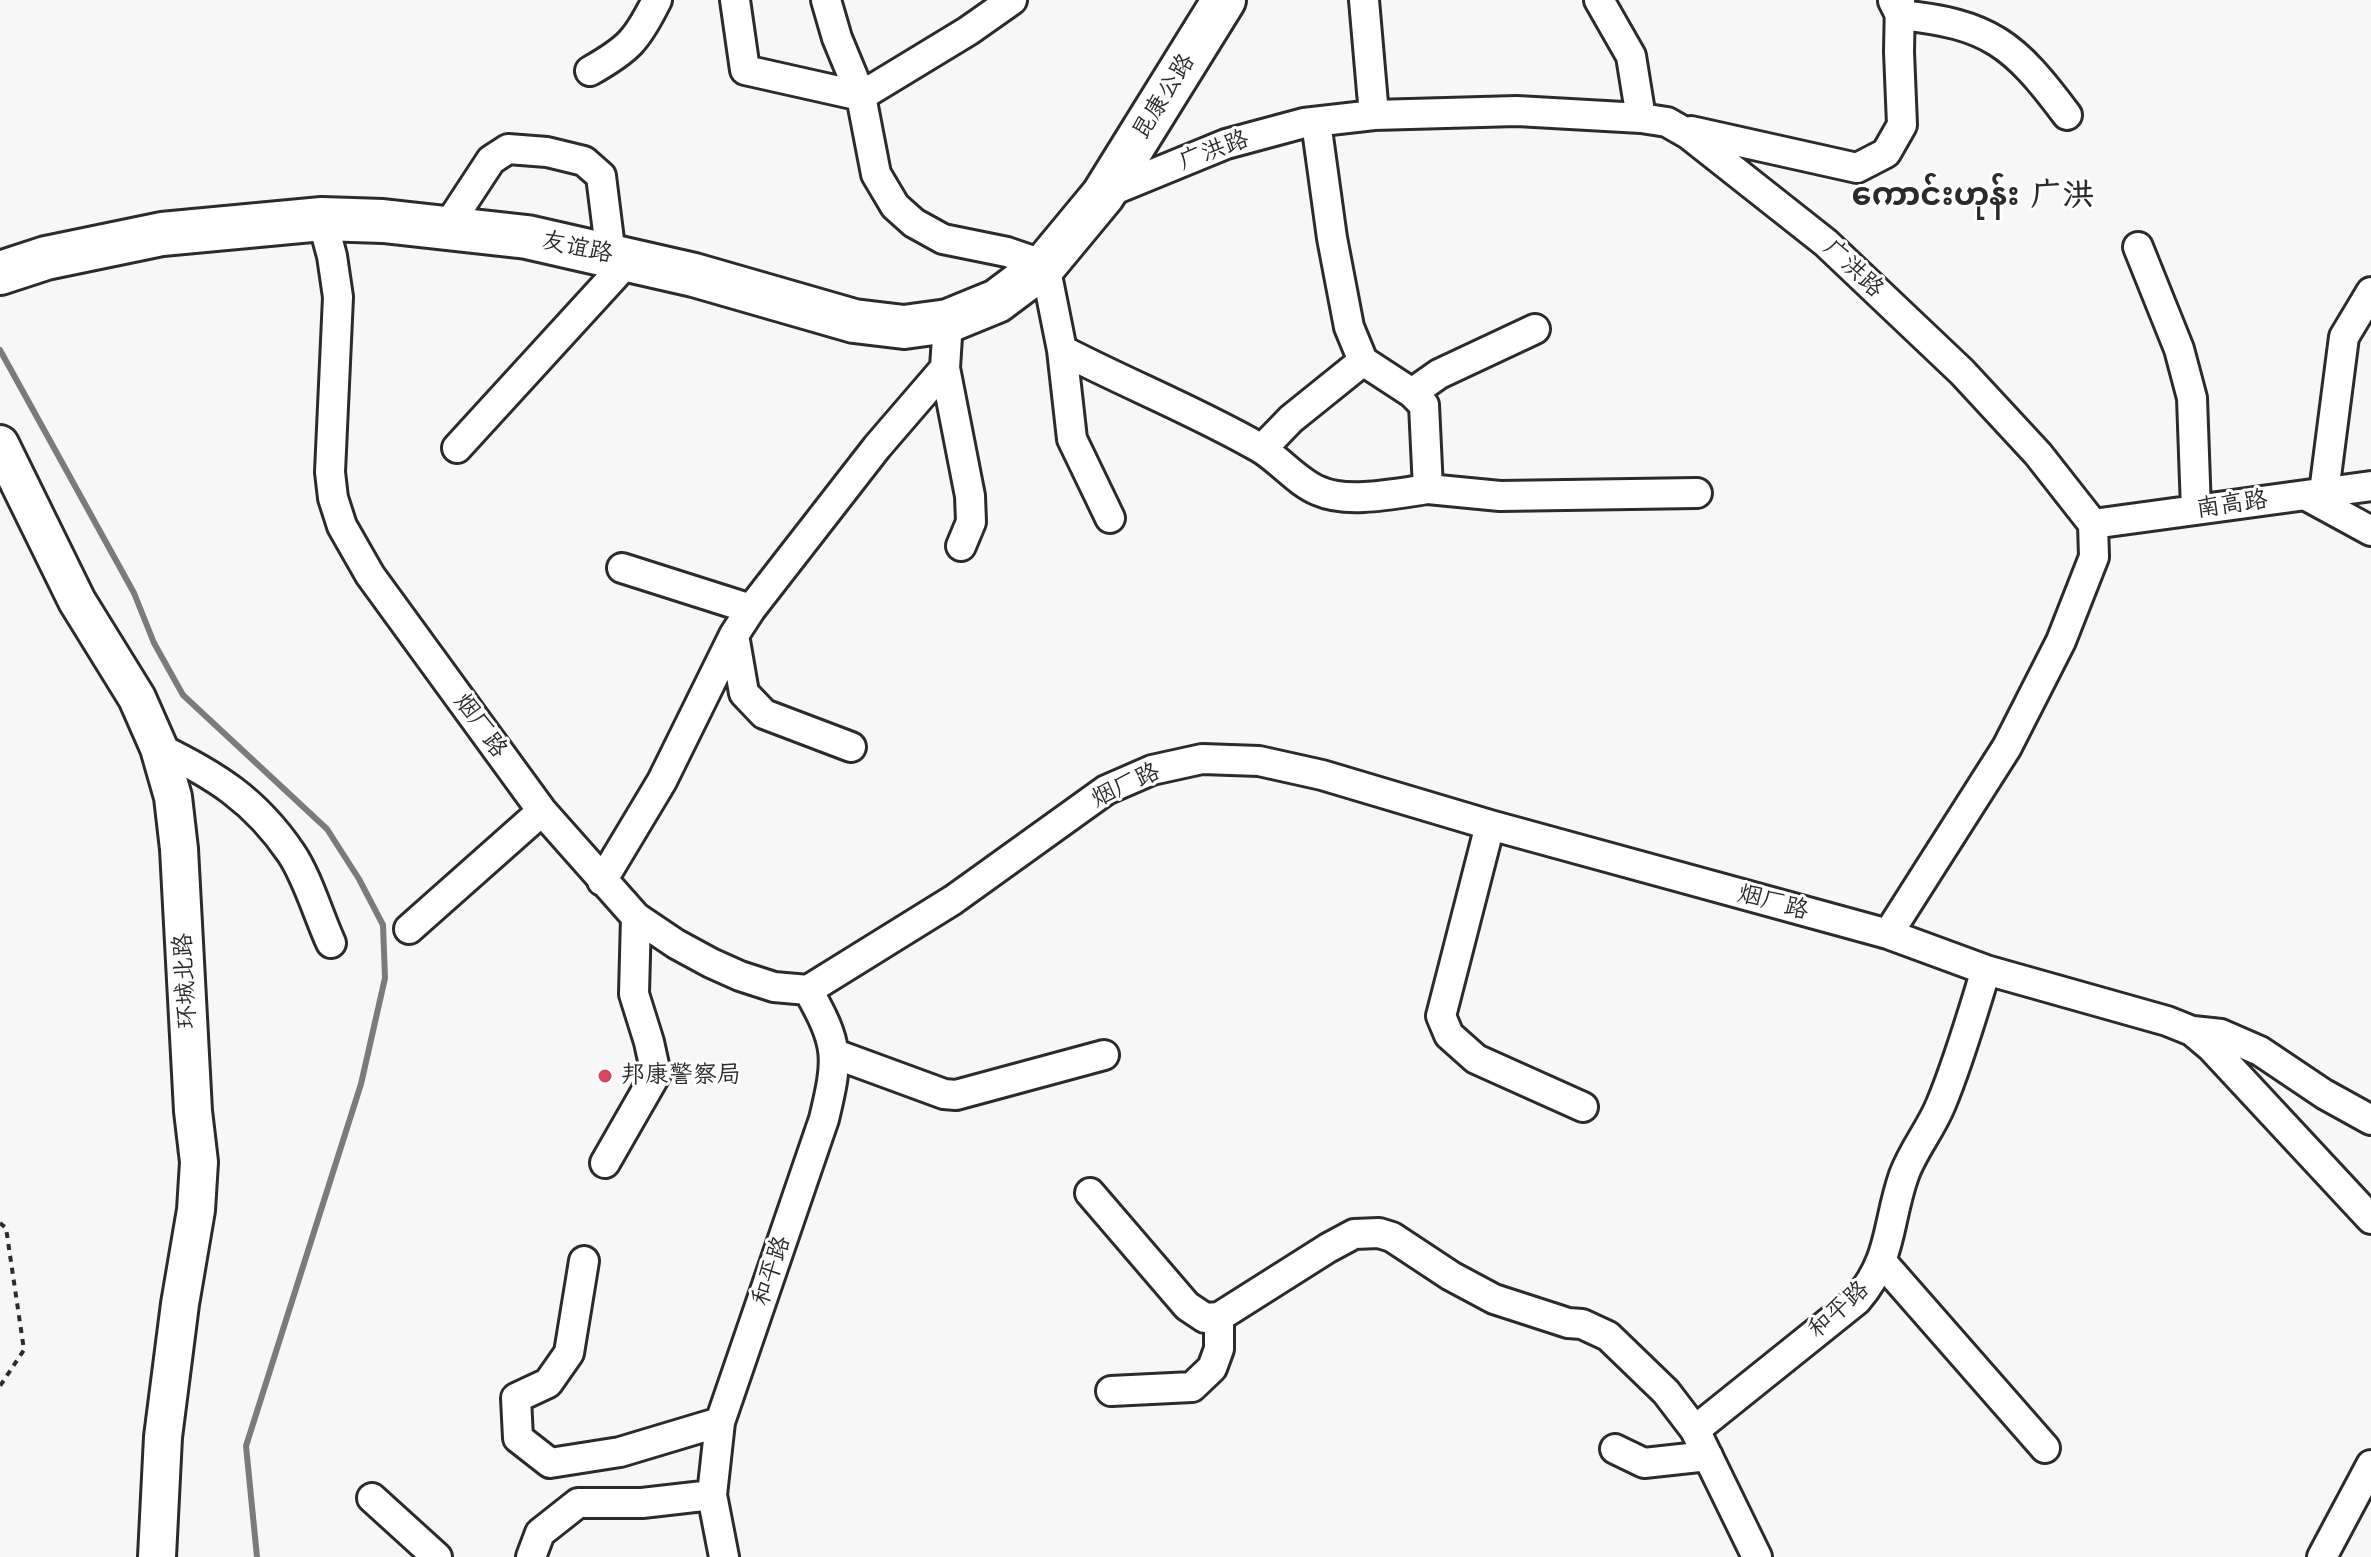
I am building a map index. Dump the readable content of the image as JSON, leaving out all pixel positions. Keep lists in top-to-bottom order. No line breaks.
{"streets":{"highway":["昆康公路","友谊路"],"main road":["环城北路"],"street":["广洪路","南高路","烟厂路","和平路"]},"crossings":[["昆康公路","广洪路"],["昆康公路","友谊路"],["广洪路","友谊路"],["广洪路","南高路"],["友谊路","烟厂路"],["烟厂路","和平路"]],"districts":["ကောင်းဟုန်း 广洪"],"places":["邦康警察局"]}
